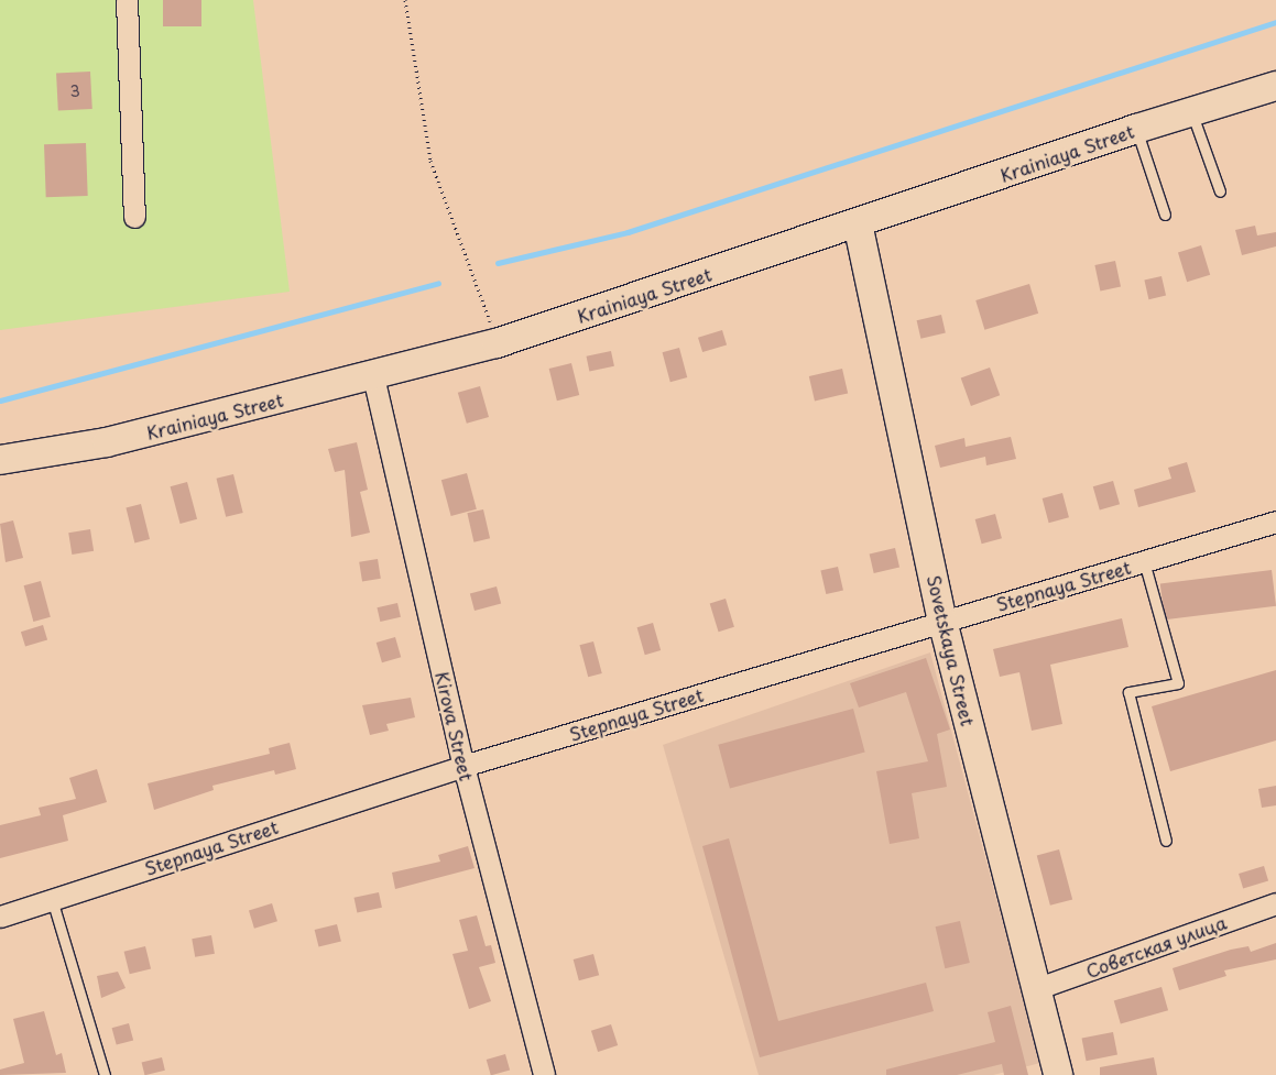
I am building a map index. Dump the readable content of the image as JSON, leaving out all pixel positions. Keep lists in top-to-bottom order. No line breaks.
{"streets":{"main road":["Krainiaya Street","Sovetskaya Street"],"street":["Stepnaya Street","Kirova Street","Советская улица"]},"crossings":[["Krainiaya Street","Sovetskaya Street"],["Krainiaya Street","Kirova Street"],["Stepnaya Street","Sovetskaya Street"],["Stepnaya Street","Kirova Street"],["Sovetskaya Street","Советская улица"]],"house_numbers":["3"]}
